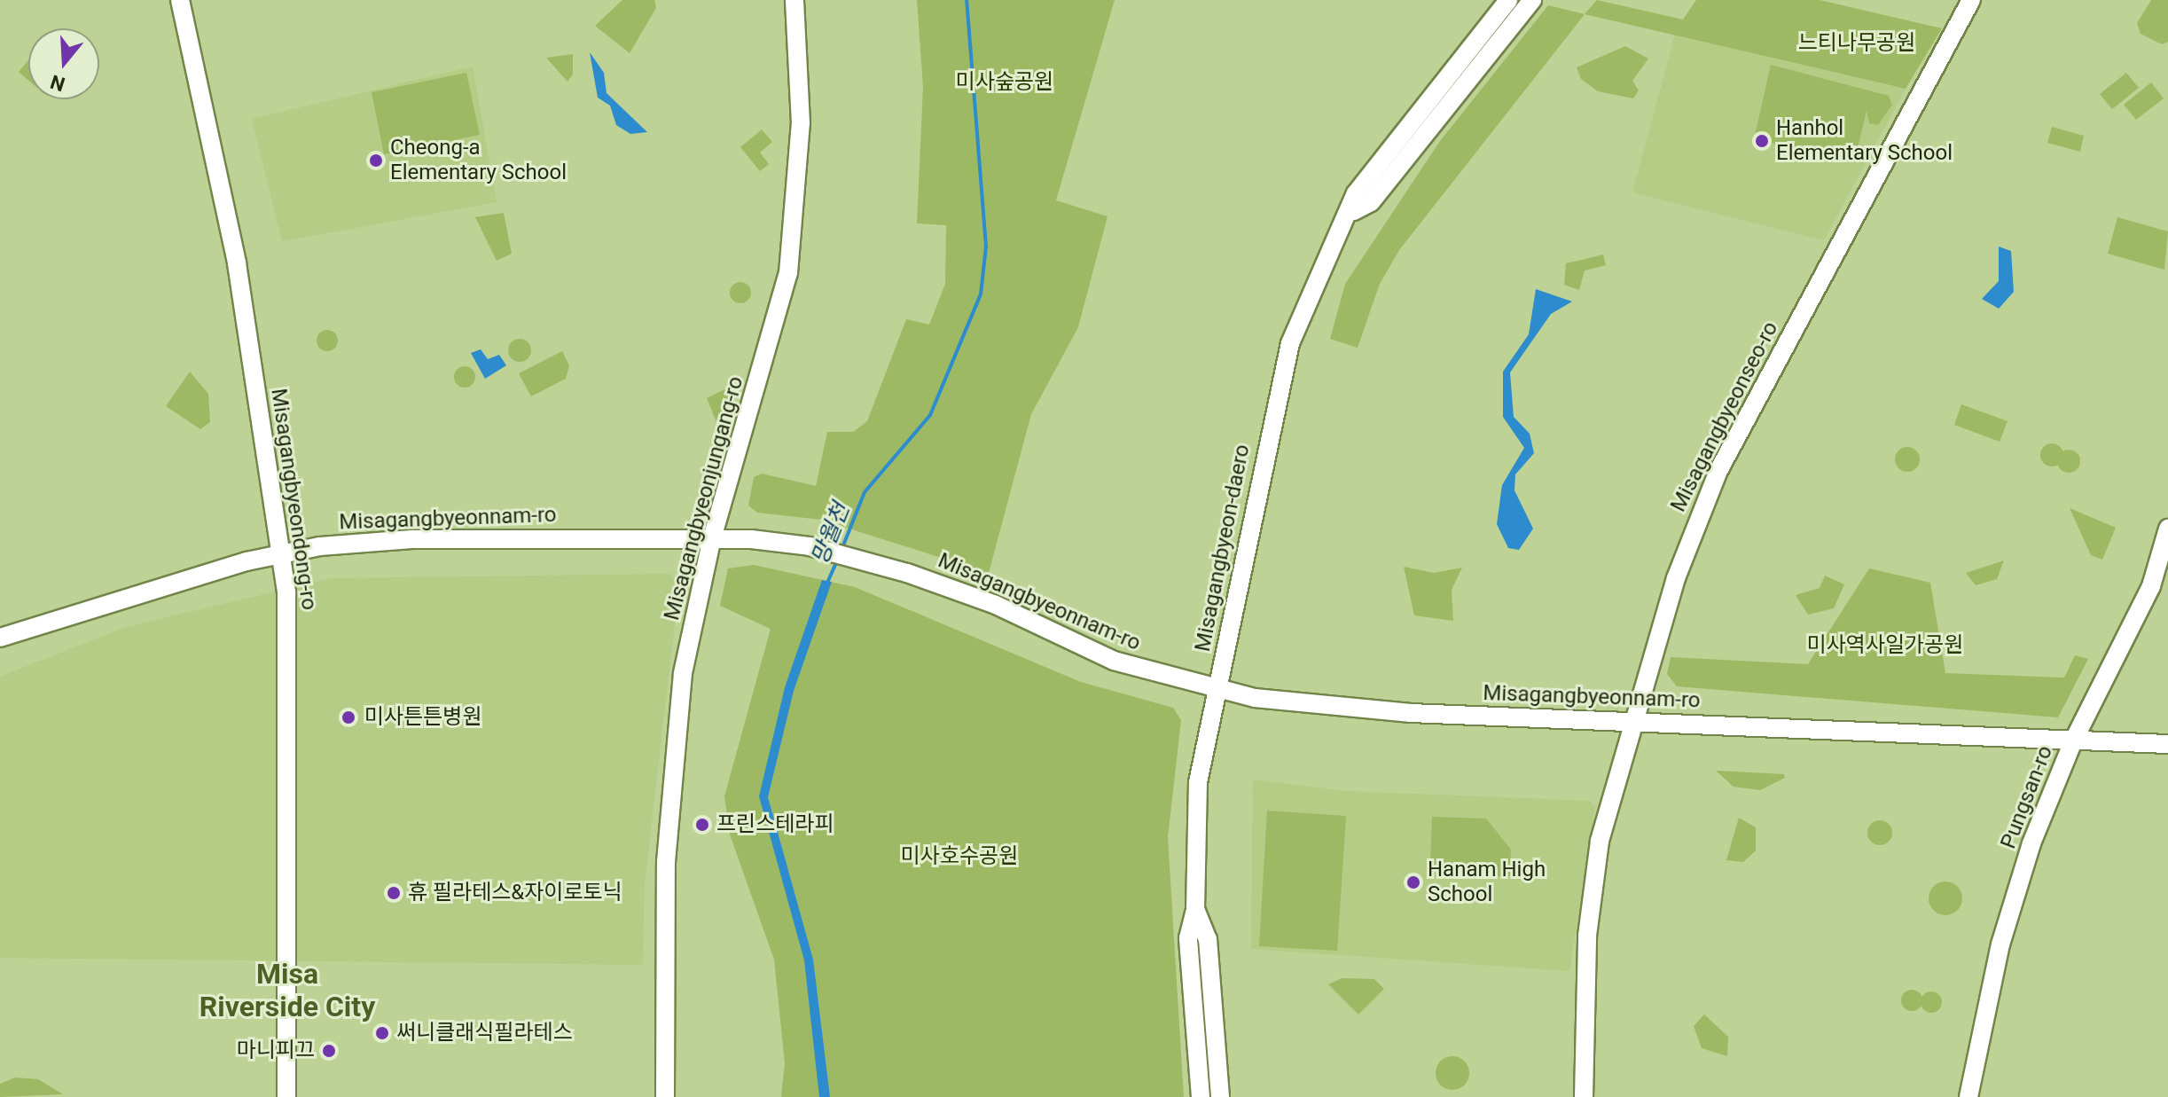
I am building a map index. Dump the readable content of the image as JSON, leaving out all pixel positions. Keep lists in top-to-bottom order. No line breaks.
{"streets":{"main road":["Misagangbyeonseo-ro","Misagangbyeonjungang-ro","Misagangbyeondong-ro","Misagangbyeonnam-ro","Misagangbyeon-daero","Pungsan-ro"]},"crossings":[["Misagangbyeonseo-ro","Misagangbyeonnam-ro"],["Misagangbyeonjungang-ro","Misagangbyeonnam-ro"],["Misagangbyeondong-ro","Misagangbyeonnam-ro"],["Misagangbyeonnam-ro","Misagangbyeon-daero"],["Misagangbyeonnam-ro","Pungsan-ro"]],"districts":["Misa Riverside City"],"water":["망월천"],"parks":["느티나무공원","미사숲공원","미사역사일가공원","미사호수공원"],"places":["Hanhol Elementary School","Cheong-a Elementary School","미사튼튼병원","프린스테라피","Hanam High School","휴 필라테스&자이로토닉","써니클래식필라테스","마니피끄"],"north":"bottom"}
